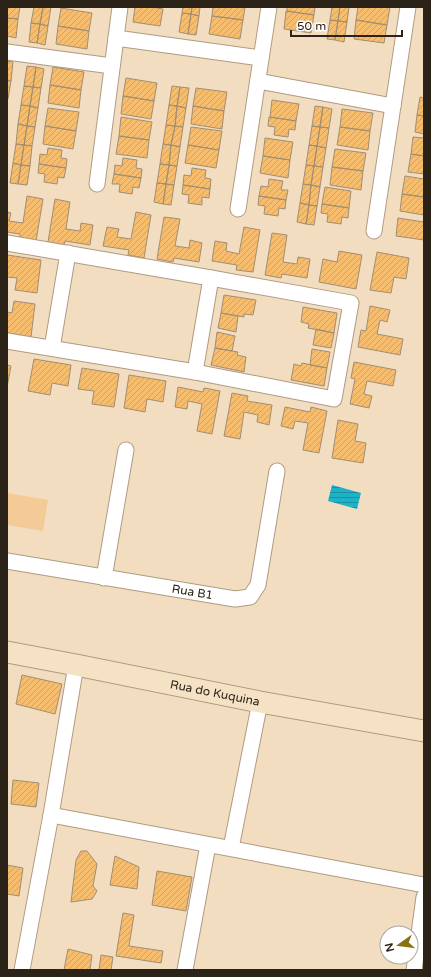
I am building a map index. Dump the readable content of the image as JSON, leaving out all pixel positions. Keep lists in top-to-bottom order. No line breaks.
{"streets":{"street":["Rua B1","Rua do Kuquina"]},"scale_bar":"50 m","north":"left"}
